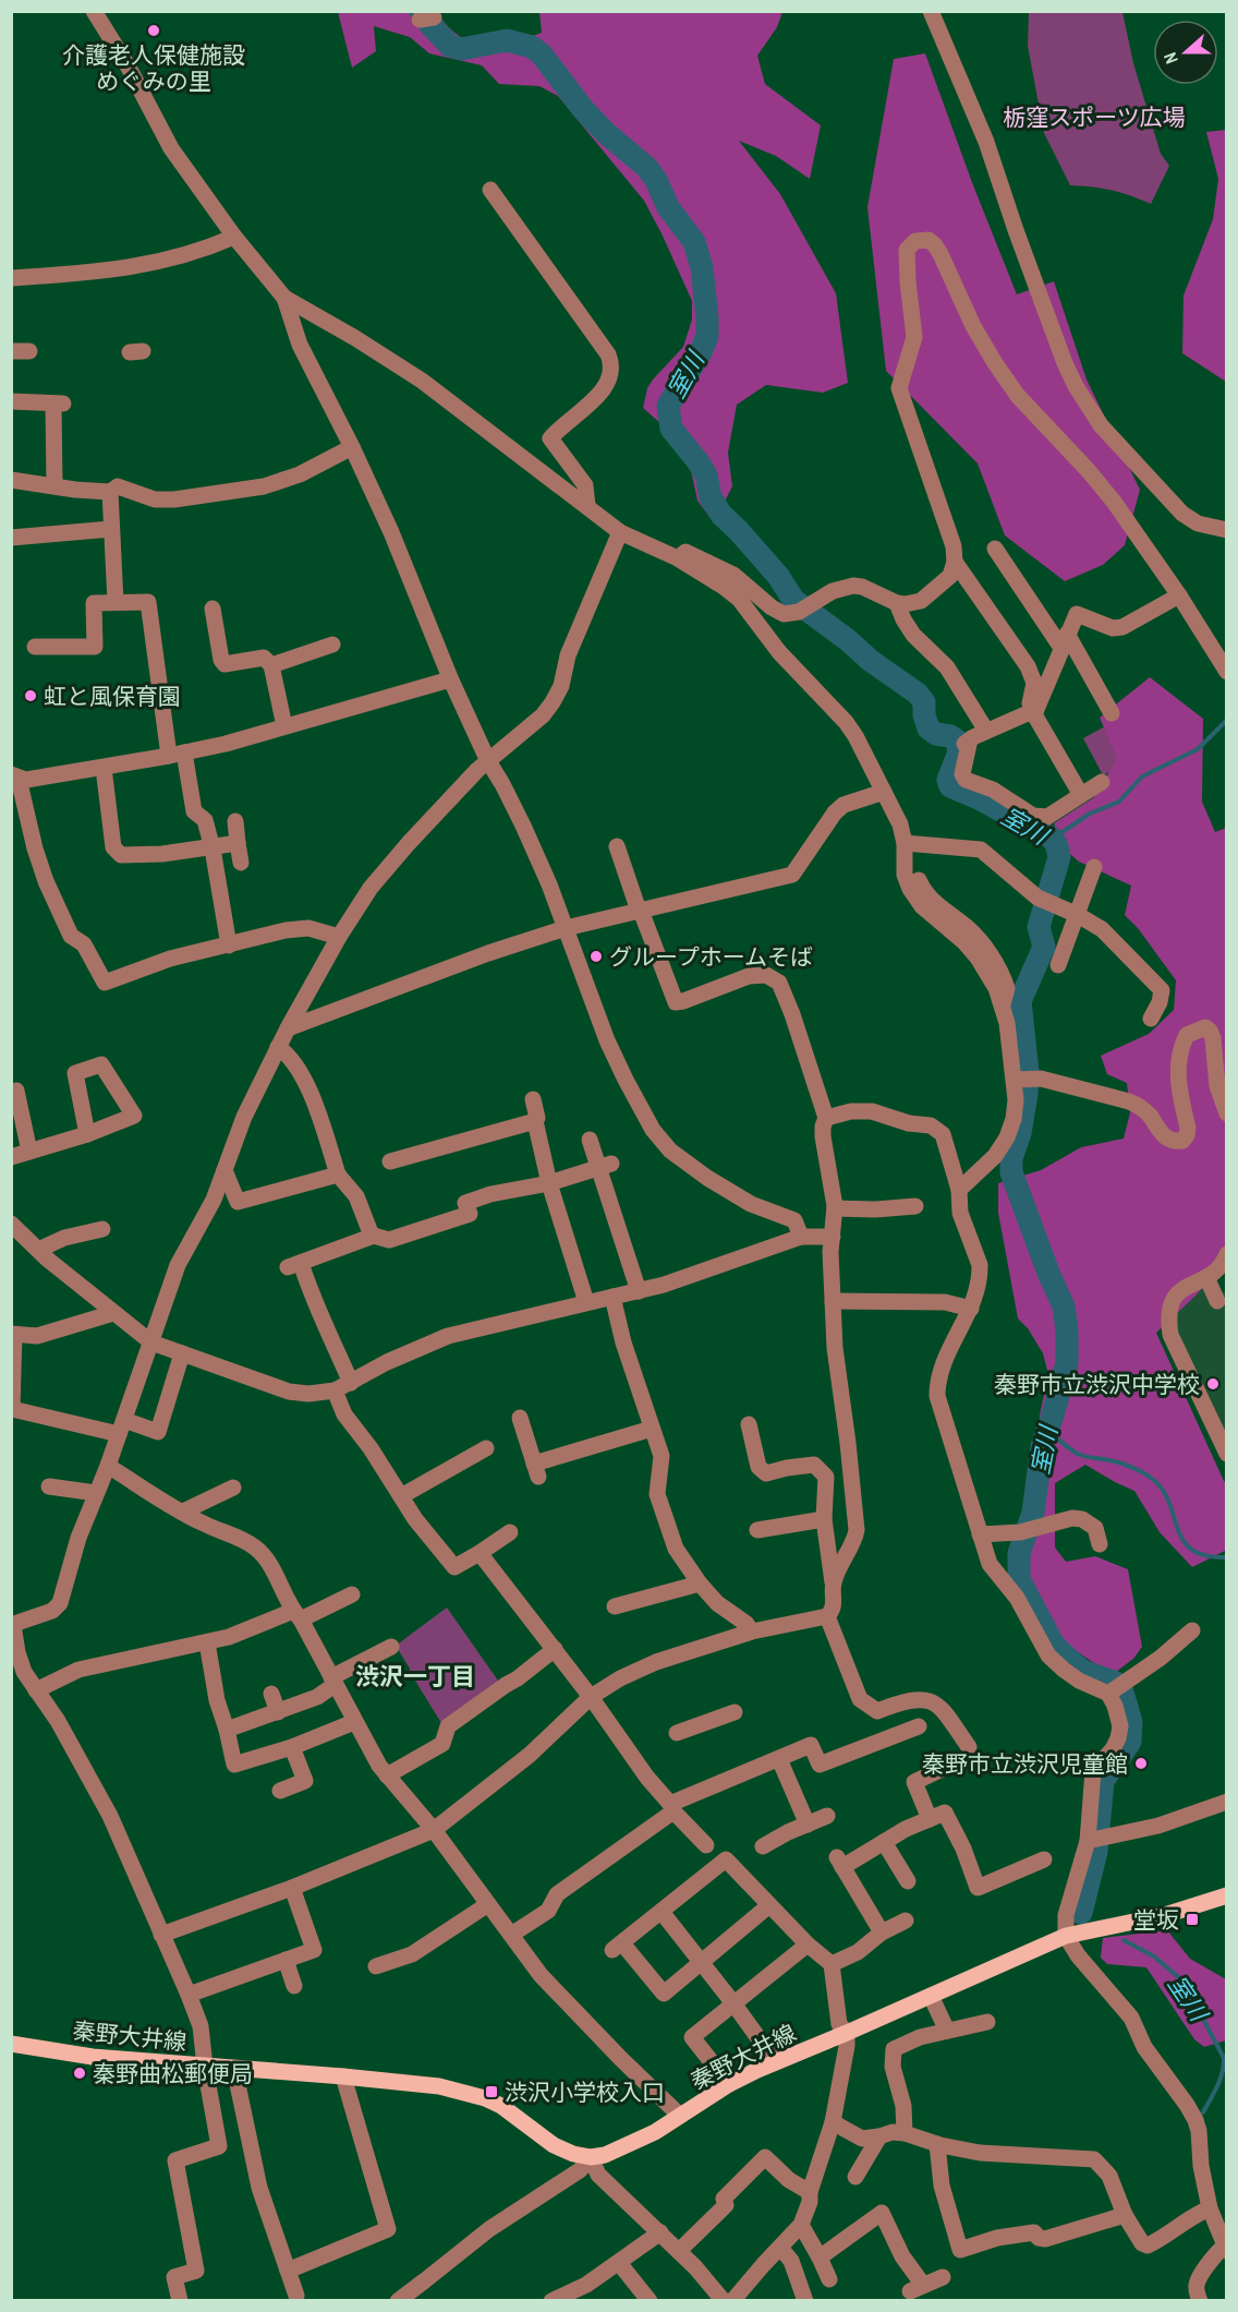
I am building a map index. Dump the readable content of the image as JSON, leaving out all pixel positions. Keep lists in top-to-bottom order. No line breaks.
{"streets":{"main road":["秦野大井線"]},"districts":["渋沢一丁目"],"water":["室川"],"parks":["栃窪スポーツ広場"],"places":{"other":["介護老人保健施設 めぐみの里","虹と風保育園","グループホームそば","秦野市立渋沢中学校","秦野市立渋沢児童館","秦野曲松郵便局"],"transit":["堂坂","渋沢小学校入口"]},"north":"left"}
